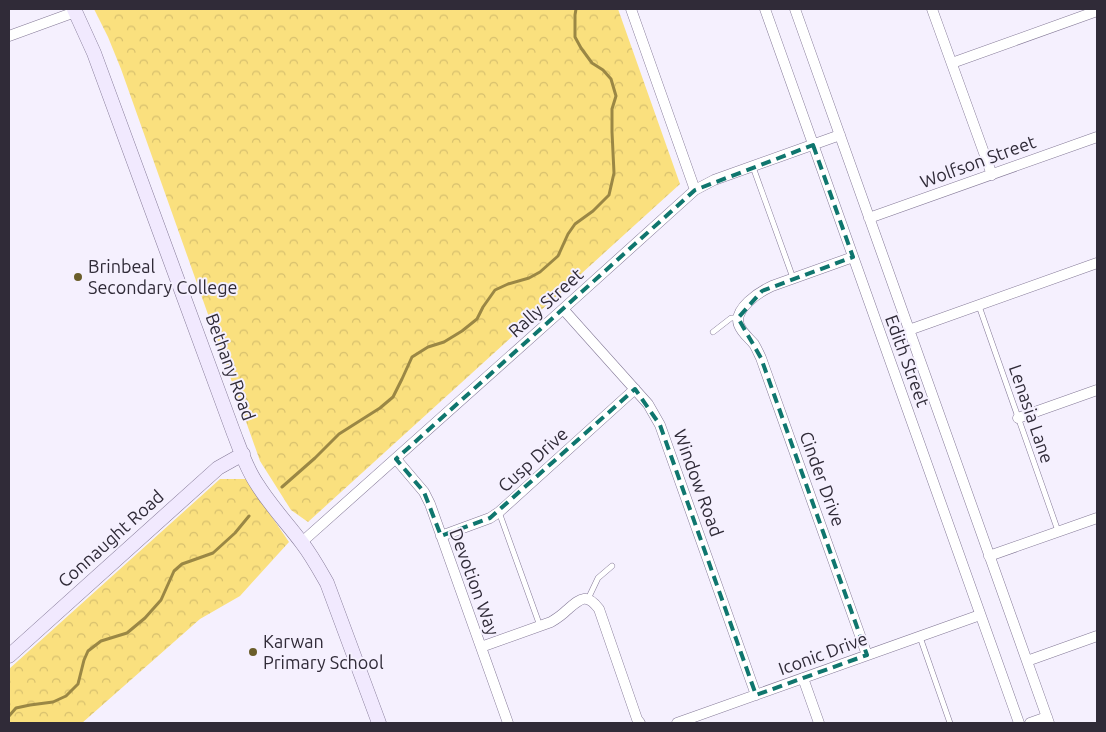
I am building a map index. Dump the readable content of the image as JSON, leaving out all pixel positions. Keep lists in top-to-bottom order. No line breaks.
{"streets":{"street":["Wolfson Street","Rally Street","Edith Street","Bethany Road","Cusp Drive","Cinder Drive","Window Road","Connaught Road","Devotion Way","Iconic Drive"],"lane":["Lenasia Lane"]},"crossings":[["Wolfson Street","Edith Street"],["Rally Street","Edith Street"],["Rally Street","Bethany Road"],["Rally Street","Window Road"],["Rally Street","Devotion Way"],["Edith Street","Iconic Drive"],["Bethany Road","Connaught Road"],["Cusp Drive","Window Road"],["Cusp Drive","Devotion Way"],["Cinder Drive","Iconic Drive"],["Window Road","Iconic Drive"]],"places":["Brinbeal Secondary College","Karwan Primary School"]}
